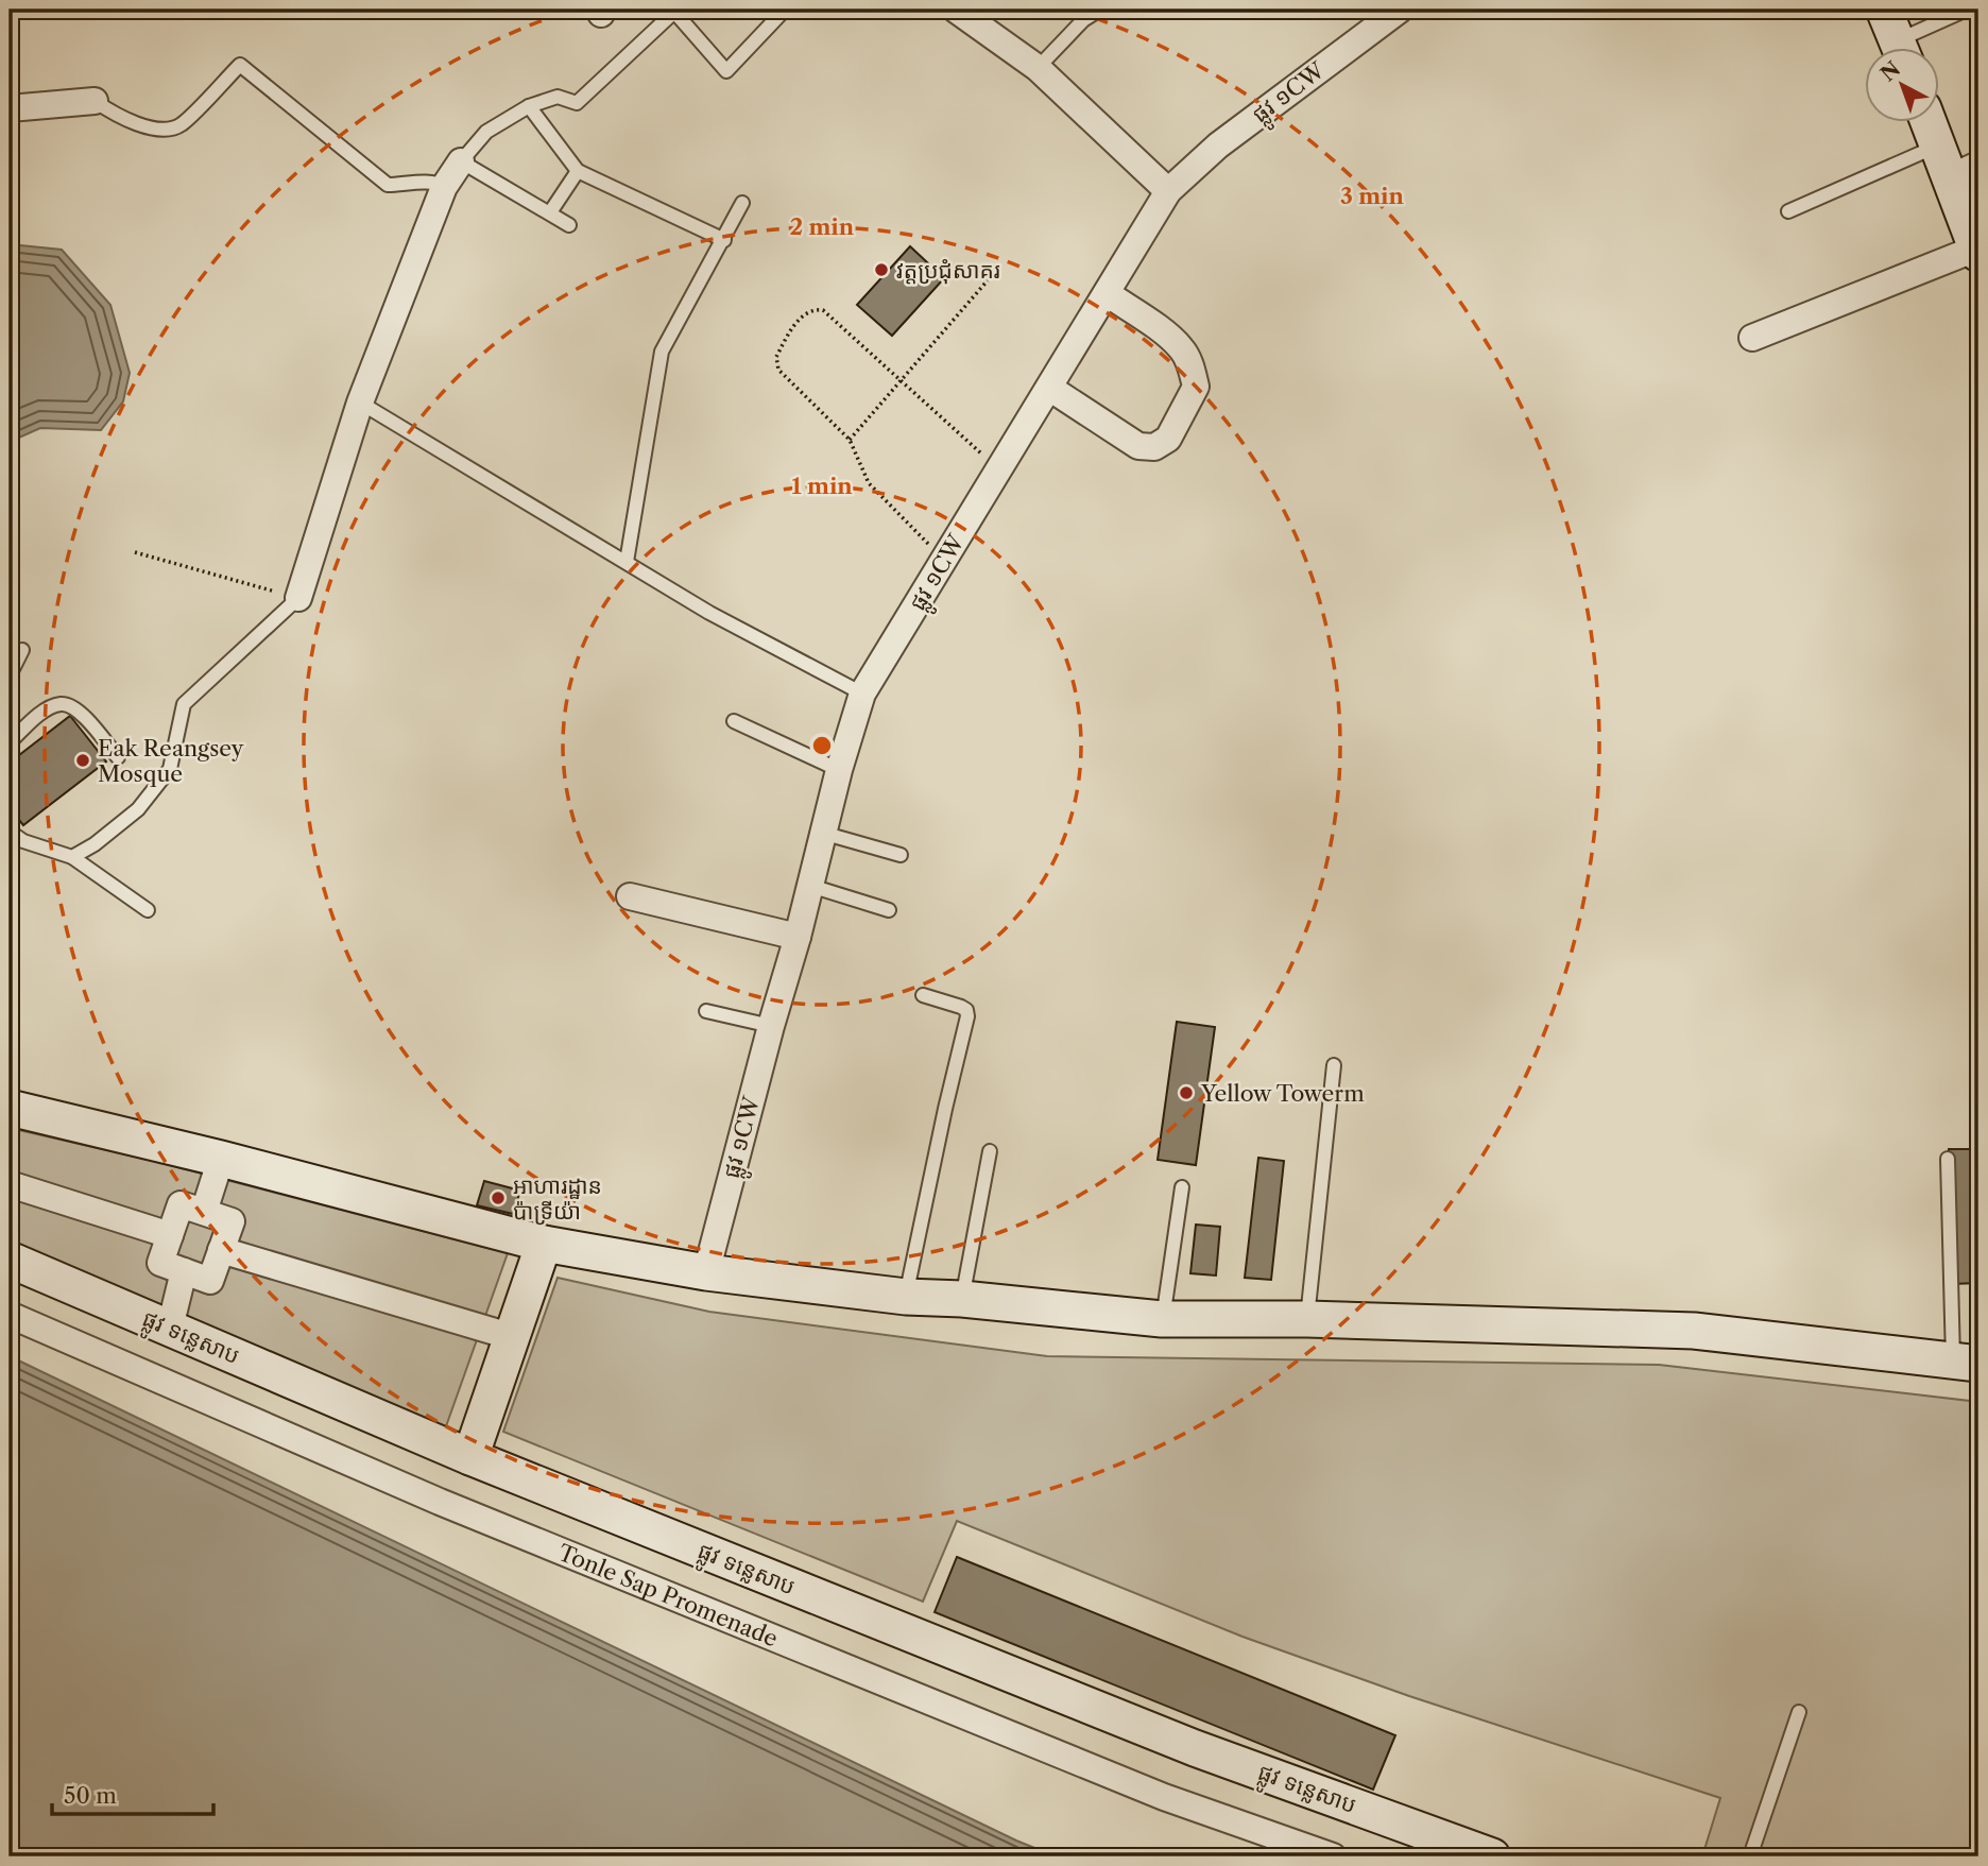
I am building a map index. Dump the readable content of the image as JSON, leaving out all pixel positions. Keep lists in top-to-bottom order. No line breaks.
{"streets":{"street":["ផ្លូវ ១CW","ផ្លូវ ទន្លេសាប","Tonle Sap Promenade"]},"places":["វត្តប្រជុំសាគរ","Eak Reangsey Mosque","Yellow Towerm","អាហារដ្ឋាន ប៉ាទ្រីយ៉ា"],"scale_bar":"50 m","north":"top left","rings":["3 min","2 min","1 min"]}
